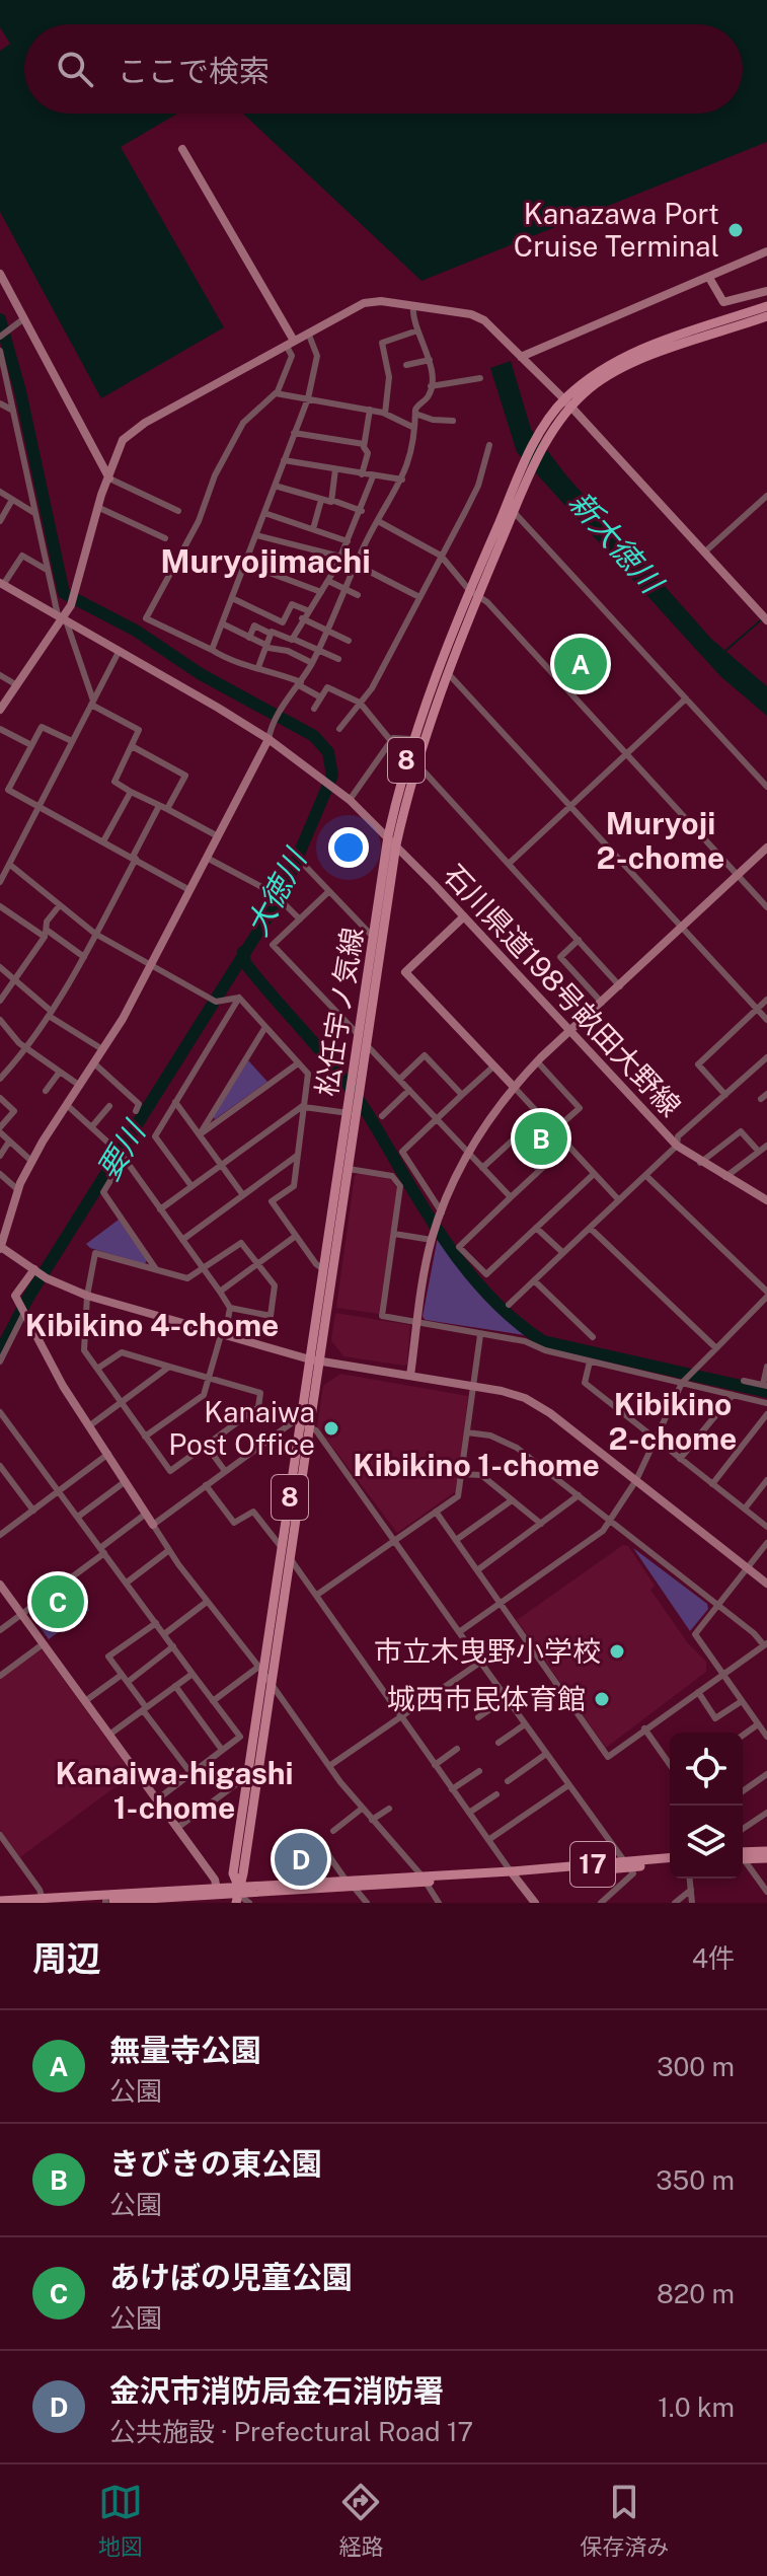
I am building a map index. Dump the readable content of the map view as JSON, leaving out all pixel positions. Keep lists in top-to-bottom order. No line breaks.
{"streets":{"main road":["8","松任宇ノ気線","17"],"street":["石川県道198号畝田大野線"]},"crossings":[["石川県道198号畝田大野線","松任宇ノ気線"],["松任宇ノ気線","17"]],"districts":["Muryojimachi","Muryoji 2-chome","Kibikino 4-chome","Kibikino 2-chome","Kibikino 1-chome","Kanaiwa-higashi 1-chome"],"water":["新大徳川","大徳川","要川"],"places":["Kanazawa Port Cruise Terminal","Kanaiwa Post Office","市立木曳野小学校","城西市民体育館"],"page":{"search":"ここで検索","pins":["A","B","C","D"],"heading":["周辺","4件"],"list":[{"mark":"A","name":"無量寺公園","note":"公園","value":"300 m"},{"mark":"B","name":"きびきの東公園","note":"公園","value":"350 m"},{"mark":"C","name":"あけぼの児童公園","note":"公園","value":"820 m"},{"mark":"D","name":"金沢市消防局金石消防署","note":"公共施設 · Prefectural Road 17","value":"1.0 km"}],"nav":["地図","経路","保存済み"]}}
